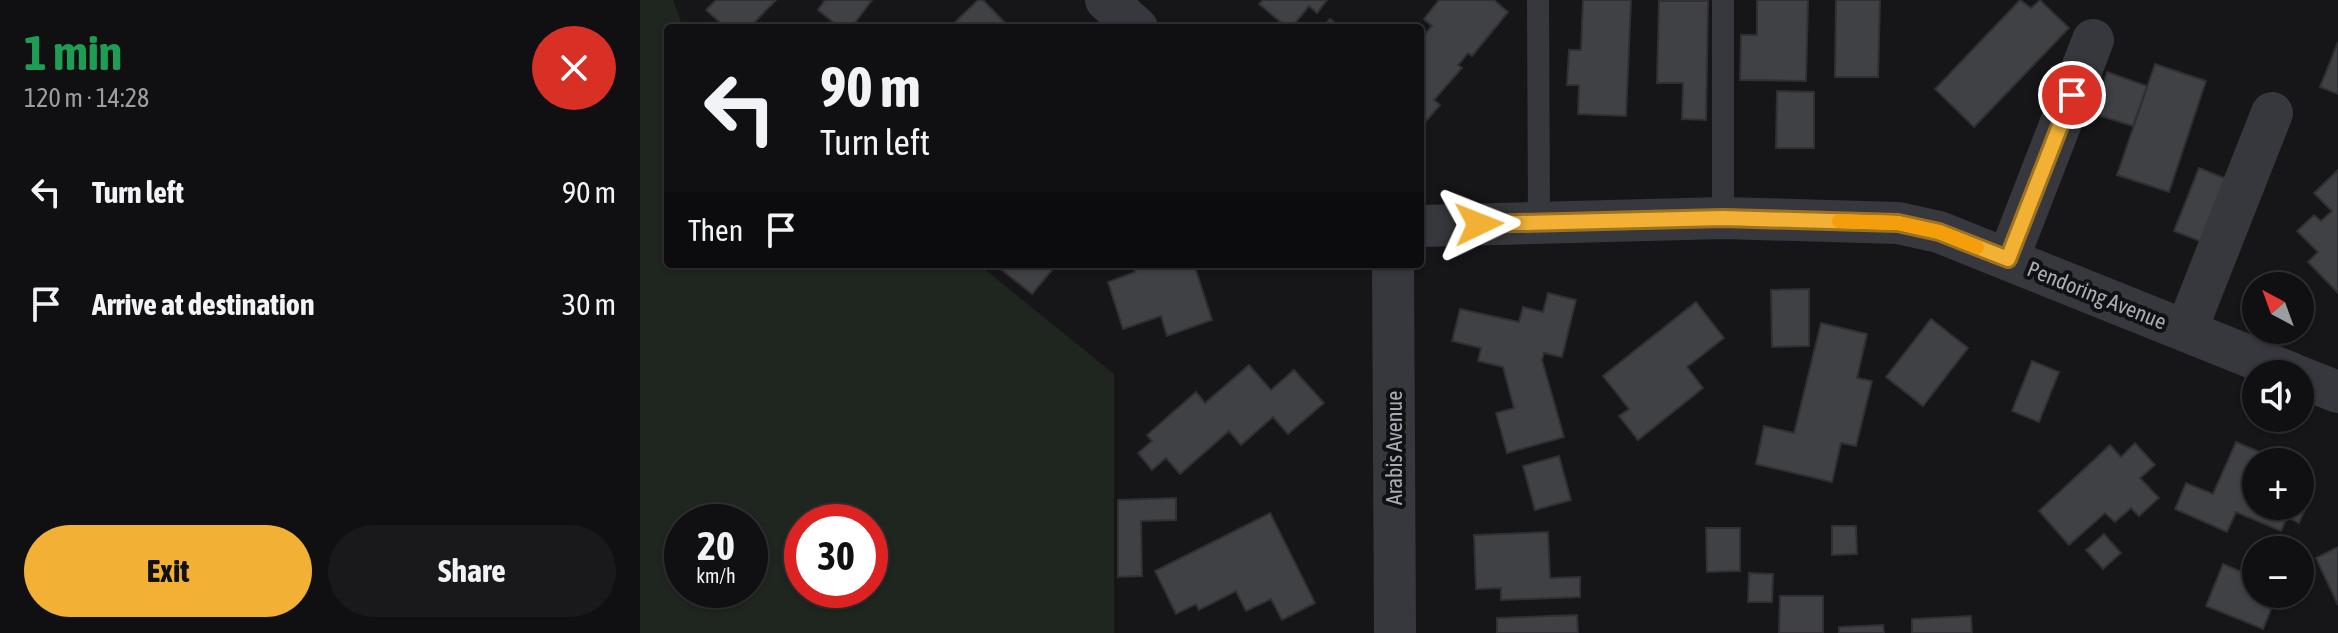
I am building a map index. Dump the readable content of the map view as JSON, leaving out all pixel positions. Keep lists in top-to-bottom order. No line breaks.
{"streets":{"street":["Pendoring Avenue","Arabis Avenue"]},"north":"top left","page":{"heading":["1 min","120 m · 14:28"],"turn":["90 m","Turn left"],"list":[{"name":"Turn left","value":"90 m"},{"name":"Arrive at destination","value":"30 m"}],"then":"Then","map_buttons":["+","−"],"speed":"20 km/h","limit":"30","buttons":["Exit","Share"]}}
